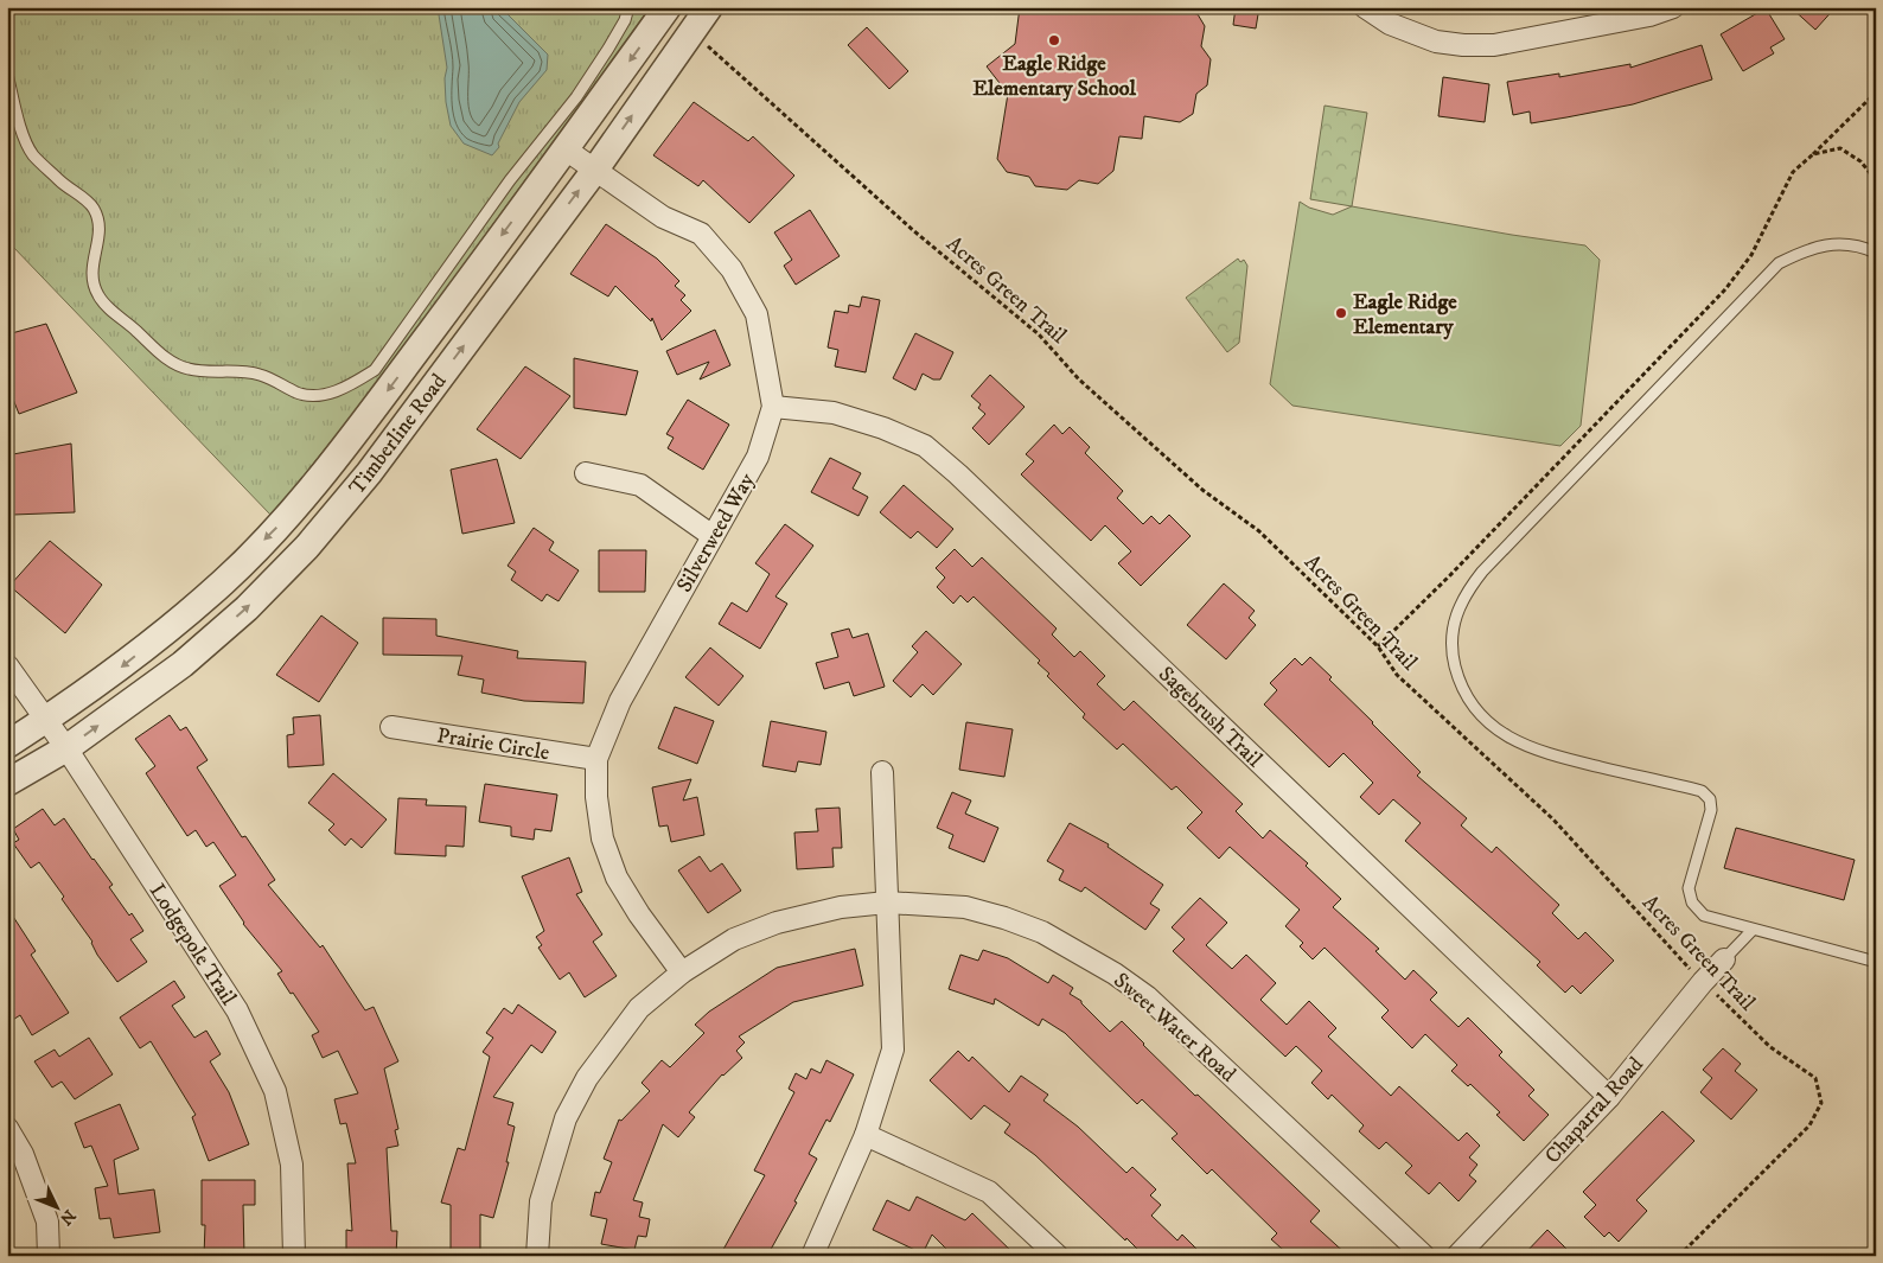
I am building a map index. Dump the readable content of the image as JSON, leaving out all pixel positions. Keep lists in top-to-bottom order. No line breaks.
{"streets":{"street":["Timberline Road","Silverweed Way","Sagebrush Trail","Prairie Circle","Lodgepole Trail","Sweet Water Road","Chaparral Road"],"path":["Acres Green Trail"]},"crossings":[["Acres Green Trail","Timberline Road"],["Acres Green Trail","Chaparral Road"],["Timberline Road","Silverweed Way"],["Timberline Road","Lodgepole Trail"],["Silverweed Way","Sagebrush Trail"],["Silverweed Way","Prairie Circle"],["Silverweed Way","Sweet Water Road"],["Sagebrush Trail","Chaparral Road"]],"places":["Eagle Ridge Elementary School","Eagle Ridge Elementary"],"north":"bottom right"}
